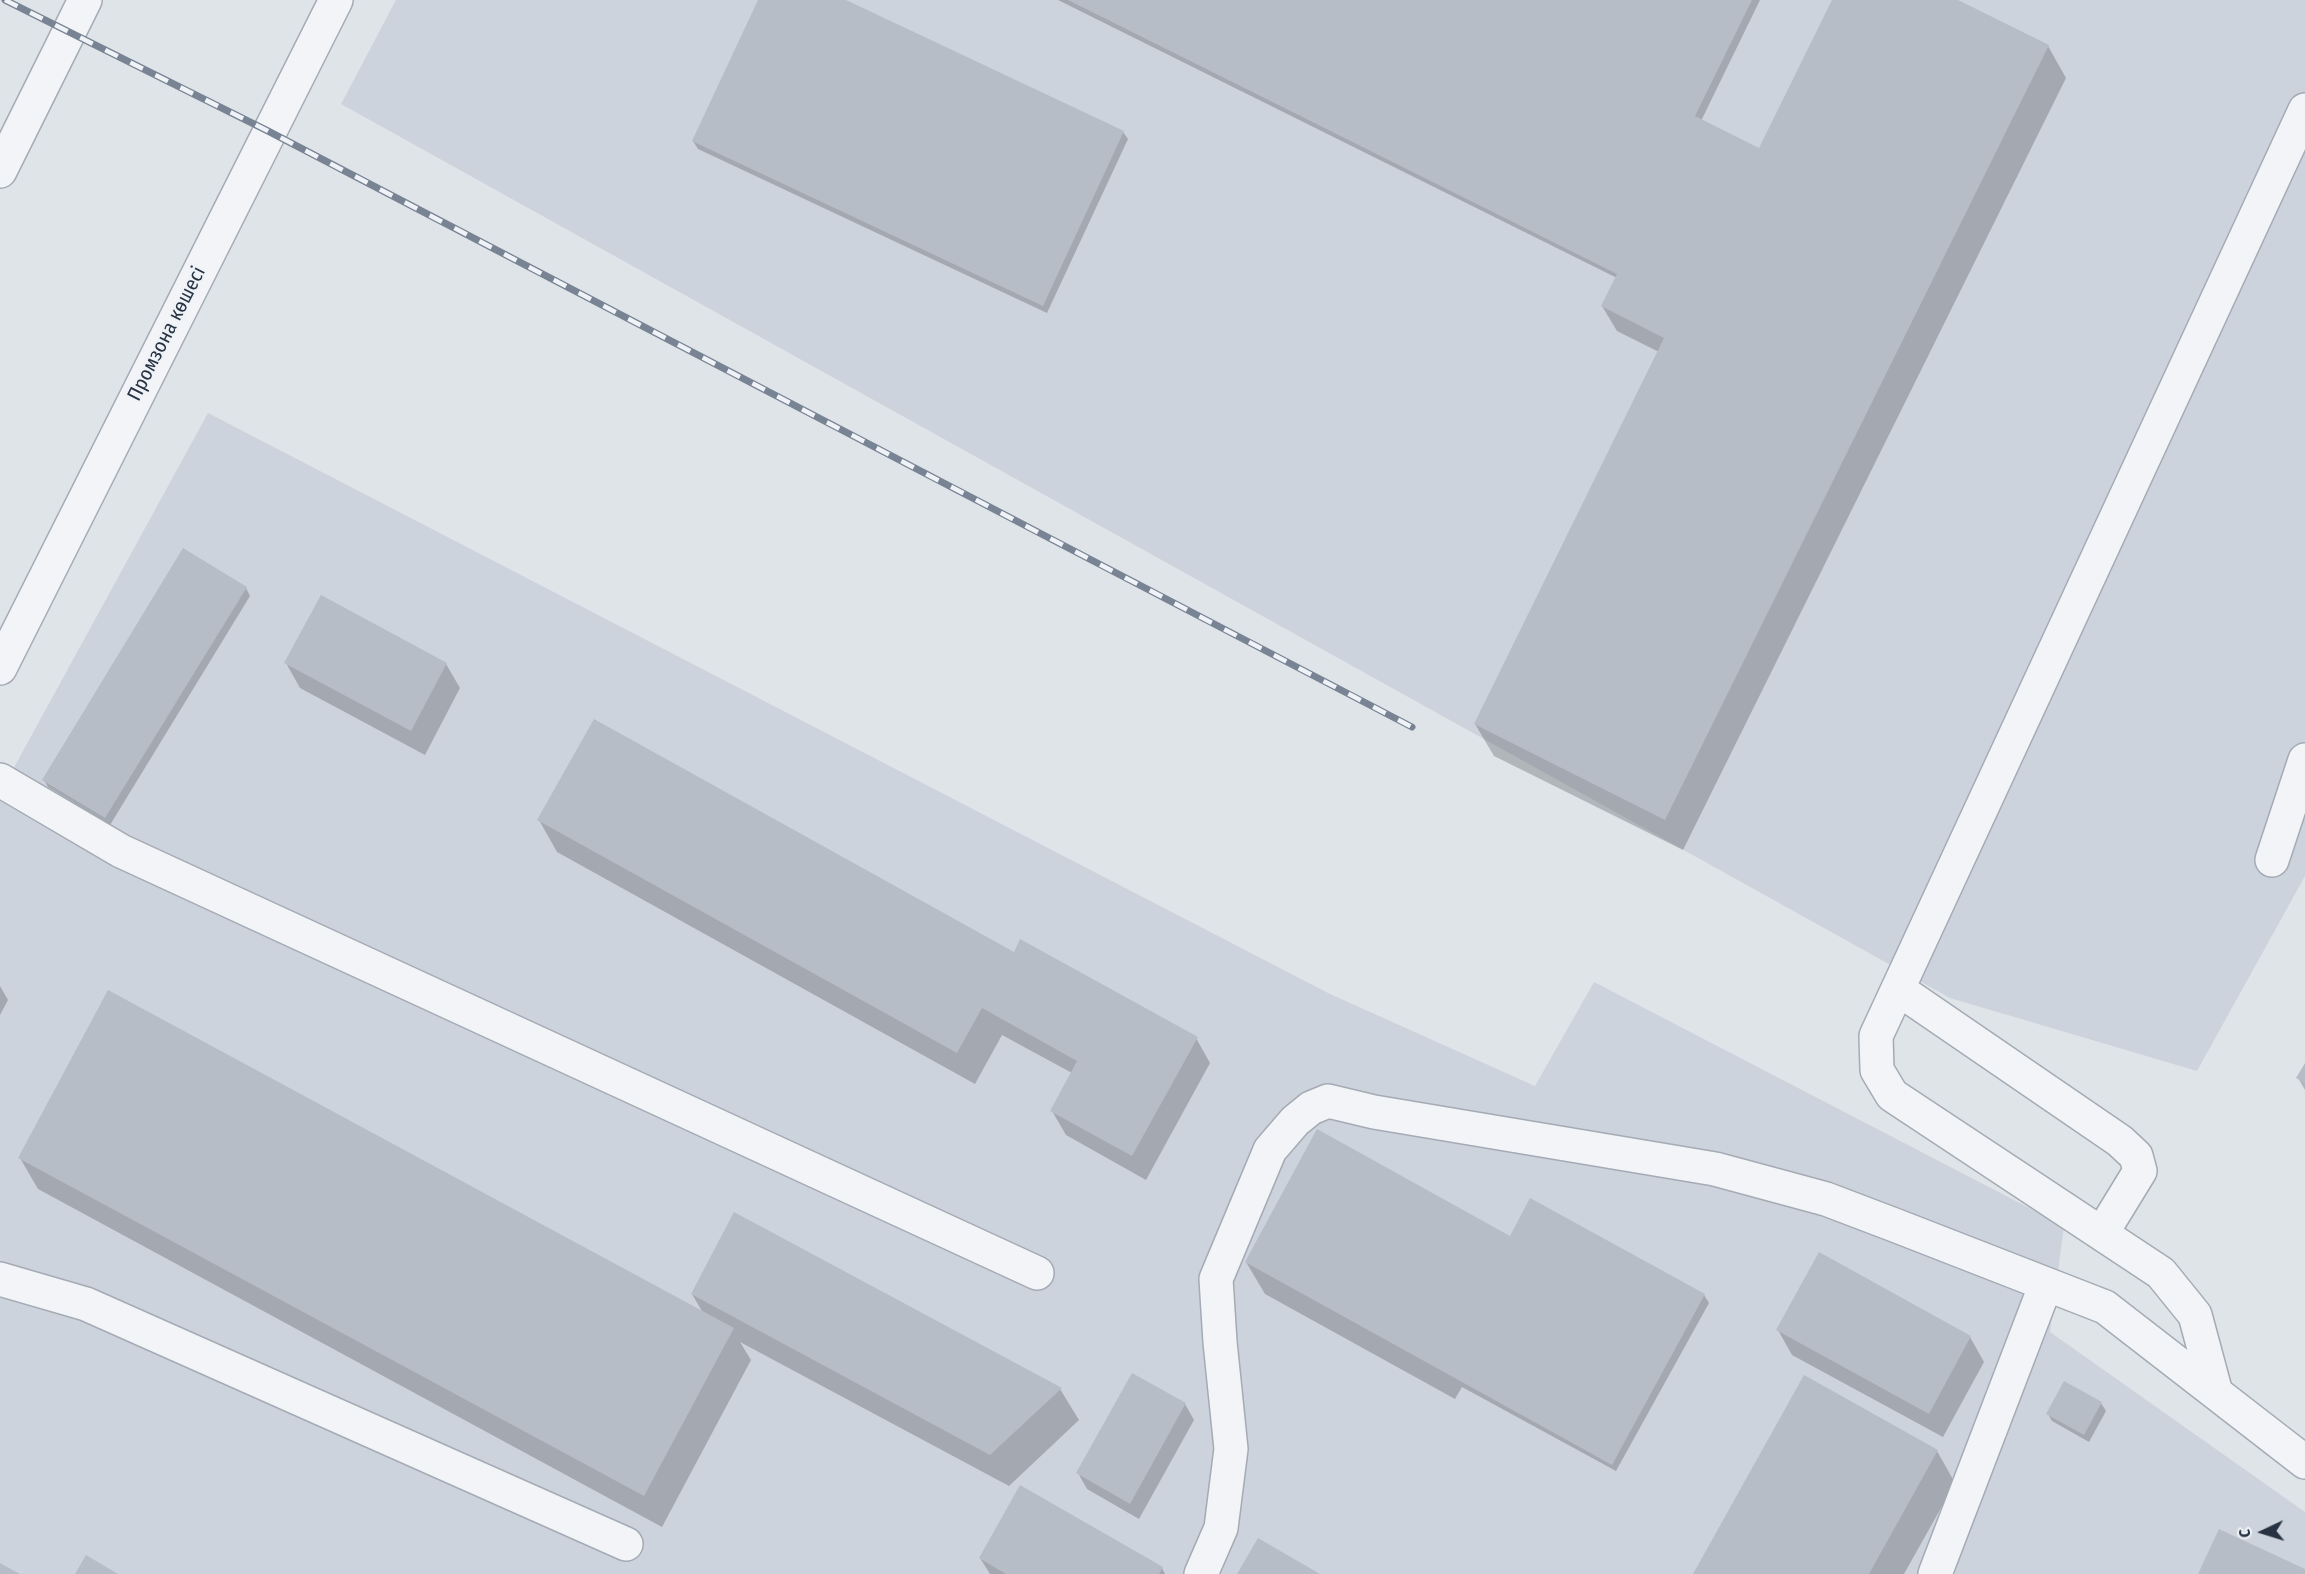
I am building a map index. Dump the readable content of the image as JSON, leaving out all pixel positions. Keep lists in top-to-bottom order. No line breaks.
{"streets":{"street":["Промзона көшесі"]},"north":"left"}
